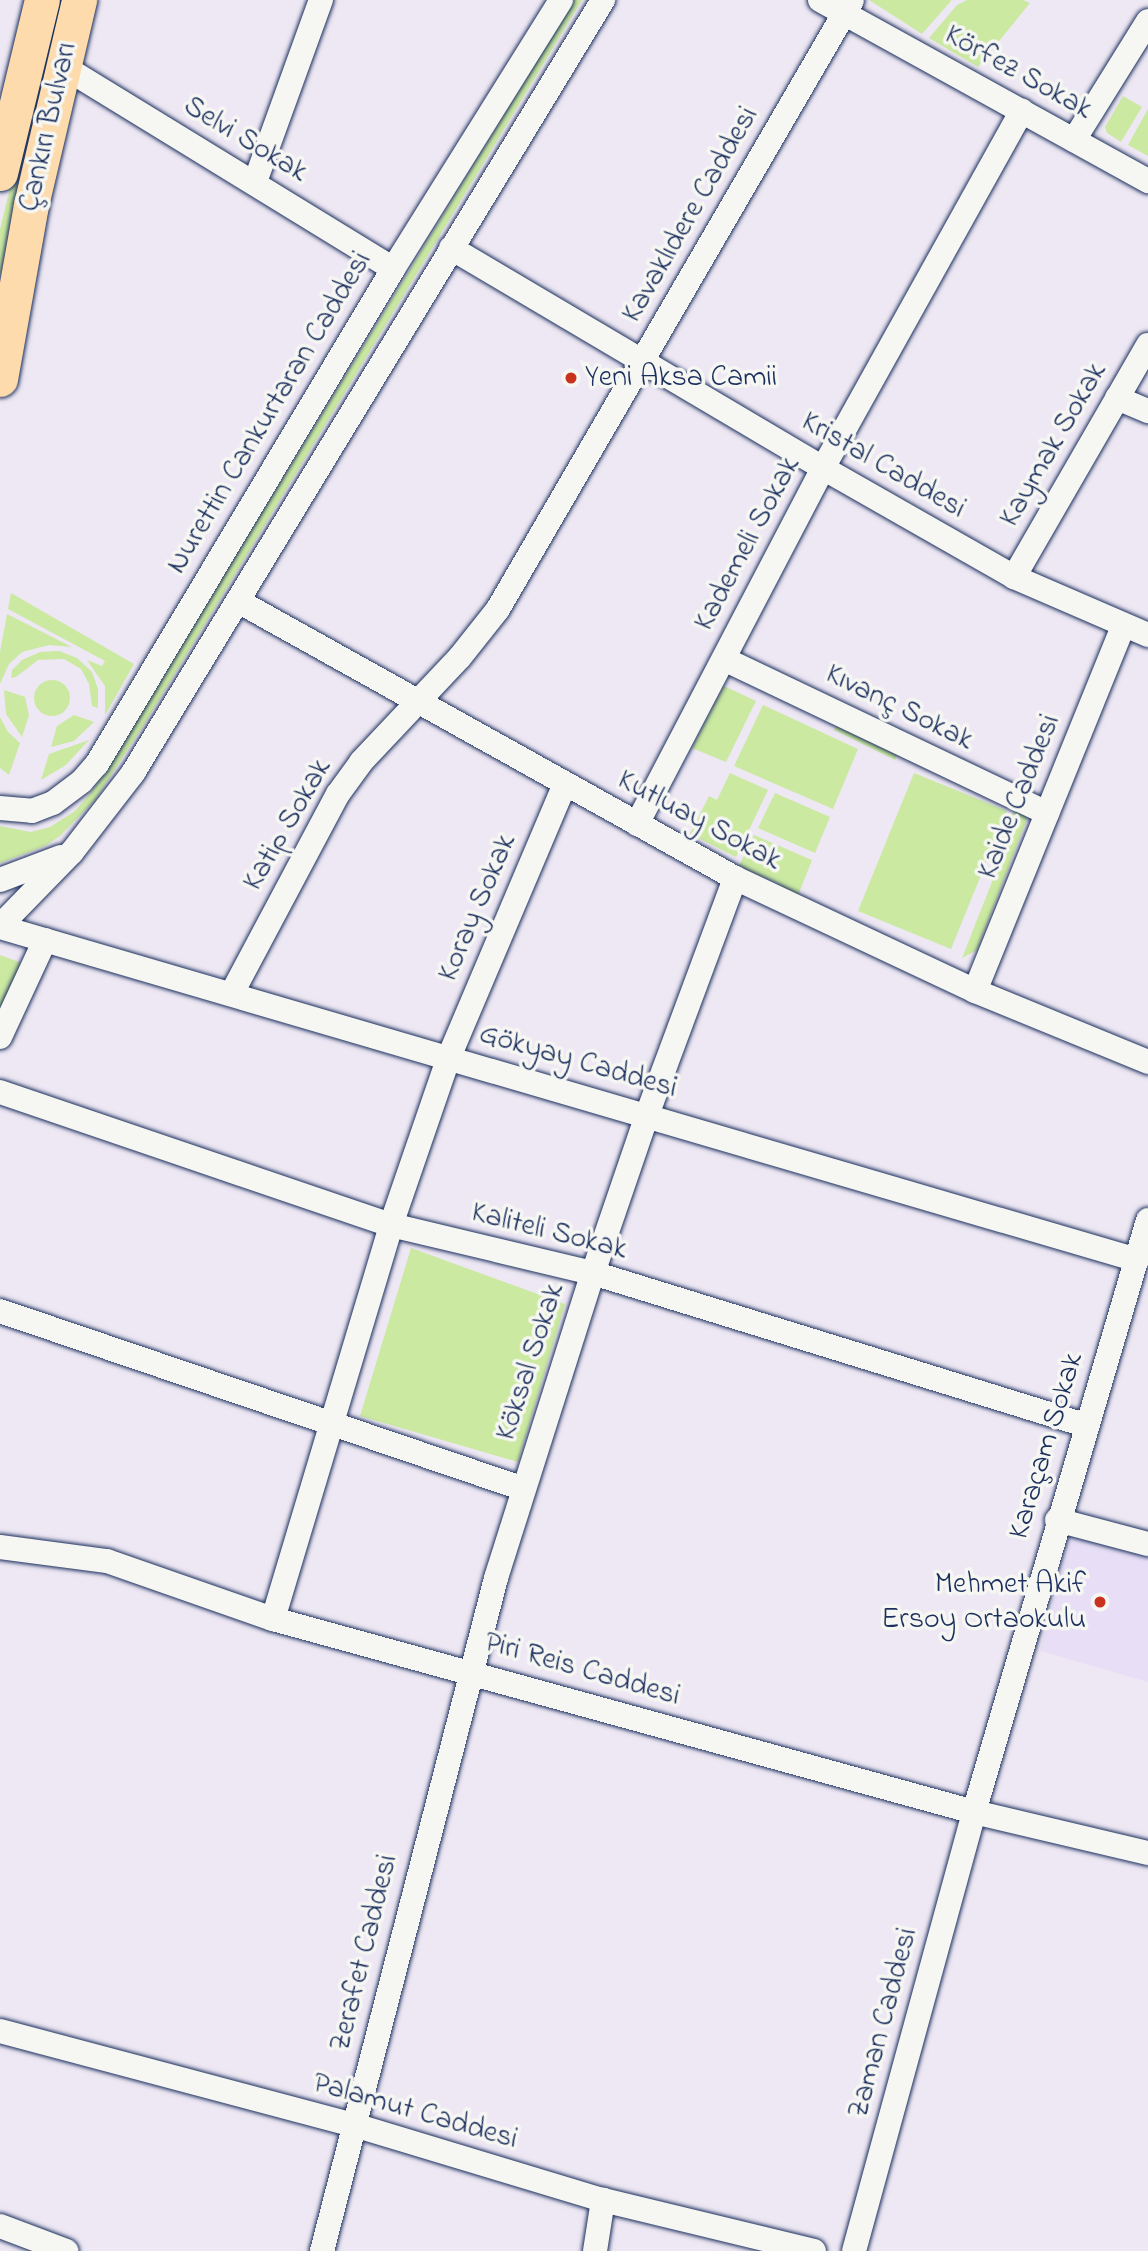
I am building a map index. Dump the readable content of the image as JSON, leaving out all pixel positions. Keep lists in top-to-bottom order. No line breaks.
{"streets":{"highway":["Çankırı Bulvarı"],"street":["Körfez Sokak","Selvi Sokak","Kavaklıdere Caddesi","Nurettin Cankurtaran Caddesi","Kaymak Sokak","Kristal Caddesi","Kademeli Sokak","Kıvanç Sokak","Kaide Caddesi","Kutluay Sokak","Katip Sokak","Koray Sokak","Gökyay Caddesi","Kaliteli Sokak","Köksal Sokak","Karaçam Sokak","Piri Reis Caddesi","Zerafet Caddesi","Zaman Caddesi","Palamut Caddesi"]},"crossings":[["Körfez Sokak","Kavaklıdere Caddesi"],["Körfez Sokak","Kademeli Sokak"],["Çankırı Bulvarı","Selvi Sokak"],["Selvi Sokak","Nurettin Cankurtaran Caddesi"],["Kavaklıdere Caddesi","Kristal Caddesi"],["Kavaklıdere Caddesi","Kutluay Sokak"],["Kavaklıdere Caddesi","Katip Sokak"],["Kaymak Sokak","Kristal Caddesi"],["Kristal Caddesi","Kademeli Sokak"],["Kristal Caddesi","Kaide Caddesi"],["Kademeli Sokak","Kıvanç Sokak"],["Kademeli Sokak","Kutluay Sokak"],["Kıvanç Sokak","Kaide Caddesi"],["Kaide Caddesi","Kutluay Sokak"],["Kutluay Sokak","Katip Sokak"],["Kutluay Sokak","Koray Sokak"],["Kutluay Sokak","Köksal Sokak"],["Katip Sokak","Gökyay Caddesi"],["Koray Sokak","Gökyay Caddesi"],["Koray Sokak","Kaliteli Sokak"],["Koray Sokak","Piri Reis Caddesi"],["Gökyay Caddesi","Köksal Sokak"],["Gökyay Caddesi","Karaçam Sokak"],["Kaliteli Sokak","Köksal Sokak"],["Kaliteli Sokak","Karaçam Sokak"],["Köksal Sokak","Piri Reis Caddesi"],["Köksal Sokak","Zerafet Caddesi"],["Karaçam Sokak","Piri Reis Caddesi"],["Karaçam Sokak","Zaman Caddesi"],["Piri Reis Caddesi","Zerafet Caddesi"],["Piri Reis Caddesi","Zaman Caddesi"],["Zerafet Caddesi","Palamut Caddesi"]],"places":["Yeni Aksa Camii","Mehmet Akif Ersoy Ortaokulu"]}
